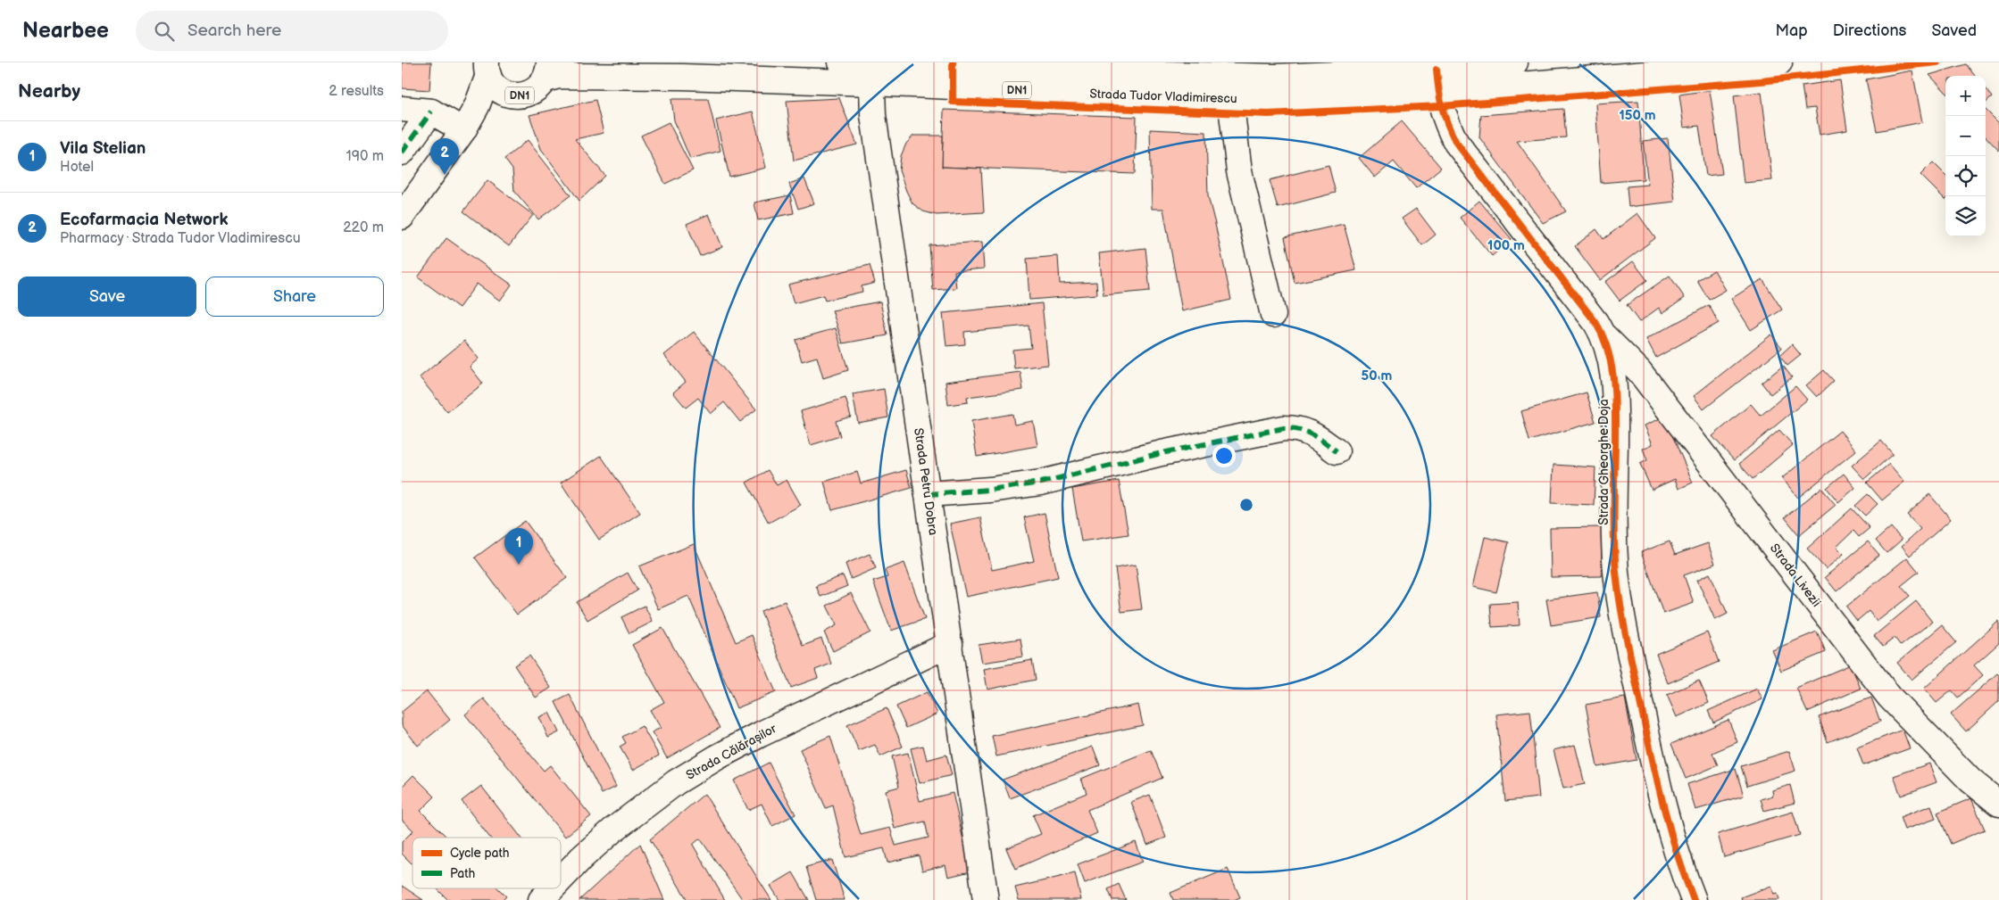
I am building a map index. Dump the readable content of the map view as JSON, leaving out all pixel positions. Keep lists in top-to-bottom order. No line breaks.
{"streets":{"street":["DN1","Strada Tudor Vladimirescu","Strada Gheorghe Doja","Strada Petru Dobra","Strada Livezii","Strada Călărașilor"]},"crossings":[["Strada Tudor Vladimirescu","Strada Gheorghe Doja"],["Strada Tudor Vladimirescu","Strada Petru Dobra"],["Strada Gheorghe Doja","Strada Livezii"],["Strada Petru Dobra","Strada Călărașilor"]],"legend":["Cycle path","Path"],"page":{"header":"Nearbee","search":"Search here","nav":["Map","Directions","Saved"],"heading":["Nearby","2 results"],"map_buttons":["+","−"],"list":[{"mark":"1","name":"Vila Stelian","note":"Hotel","value":"190 m"},{"mark":"2","name":"Ecofarmacia Network","note":"Pharmacy · Strada Tudor Vladimirescu","value":"220 m"}],"pins":["2","1"],"buttons":["Save","Share"]},"rings":["150 m","100 m","50 m"]}
